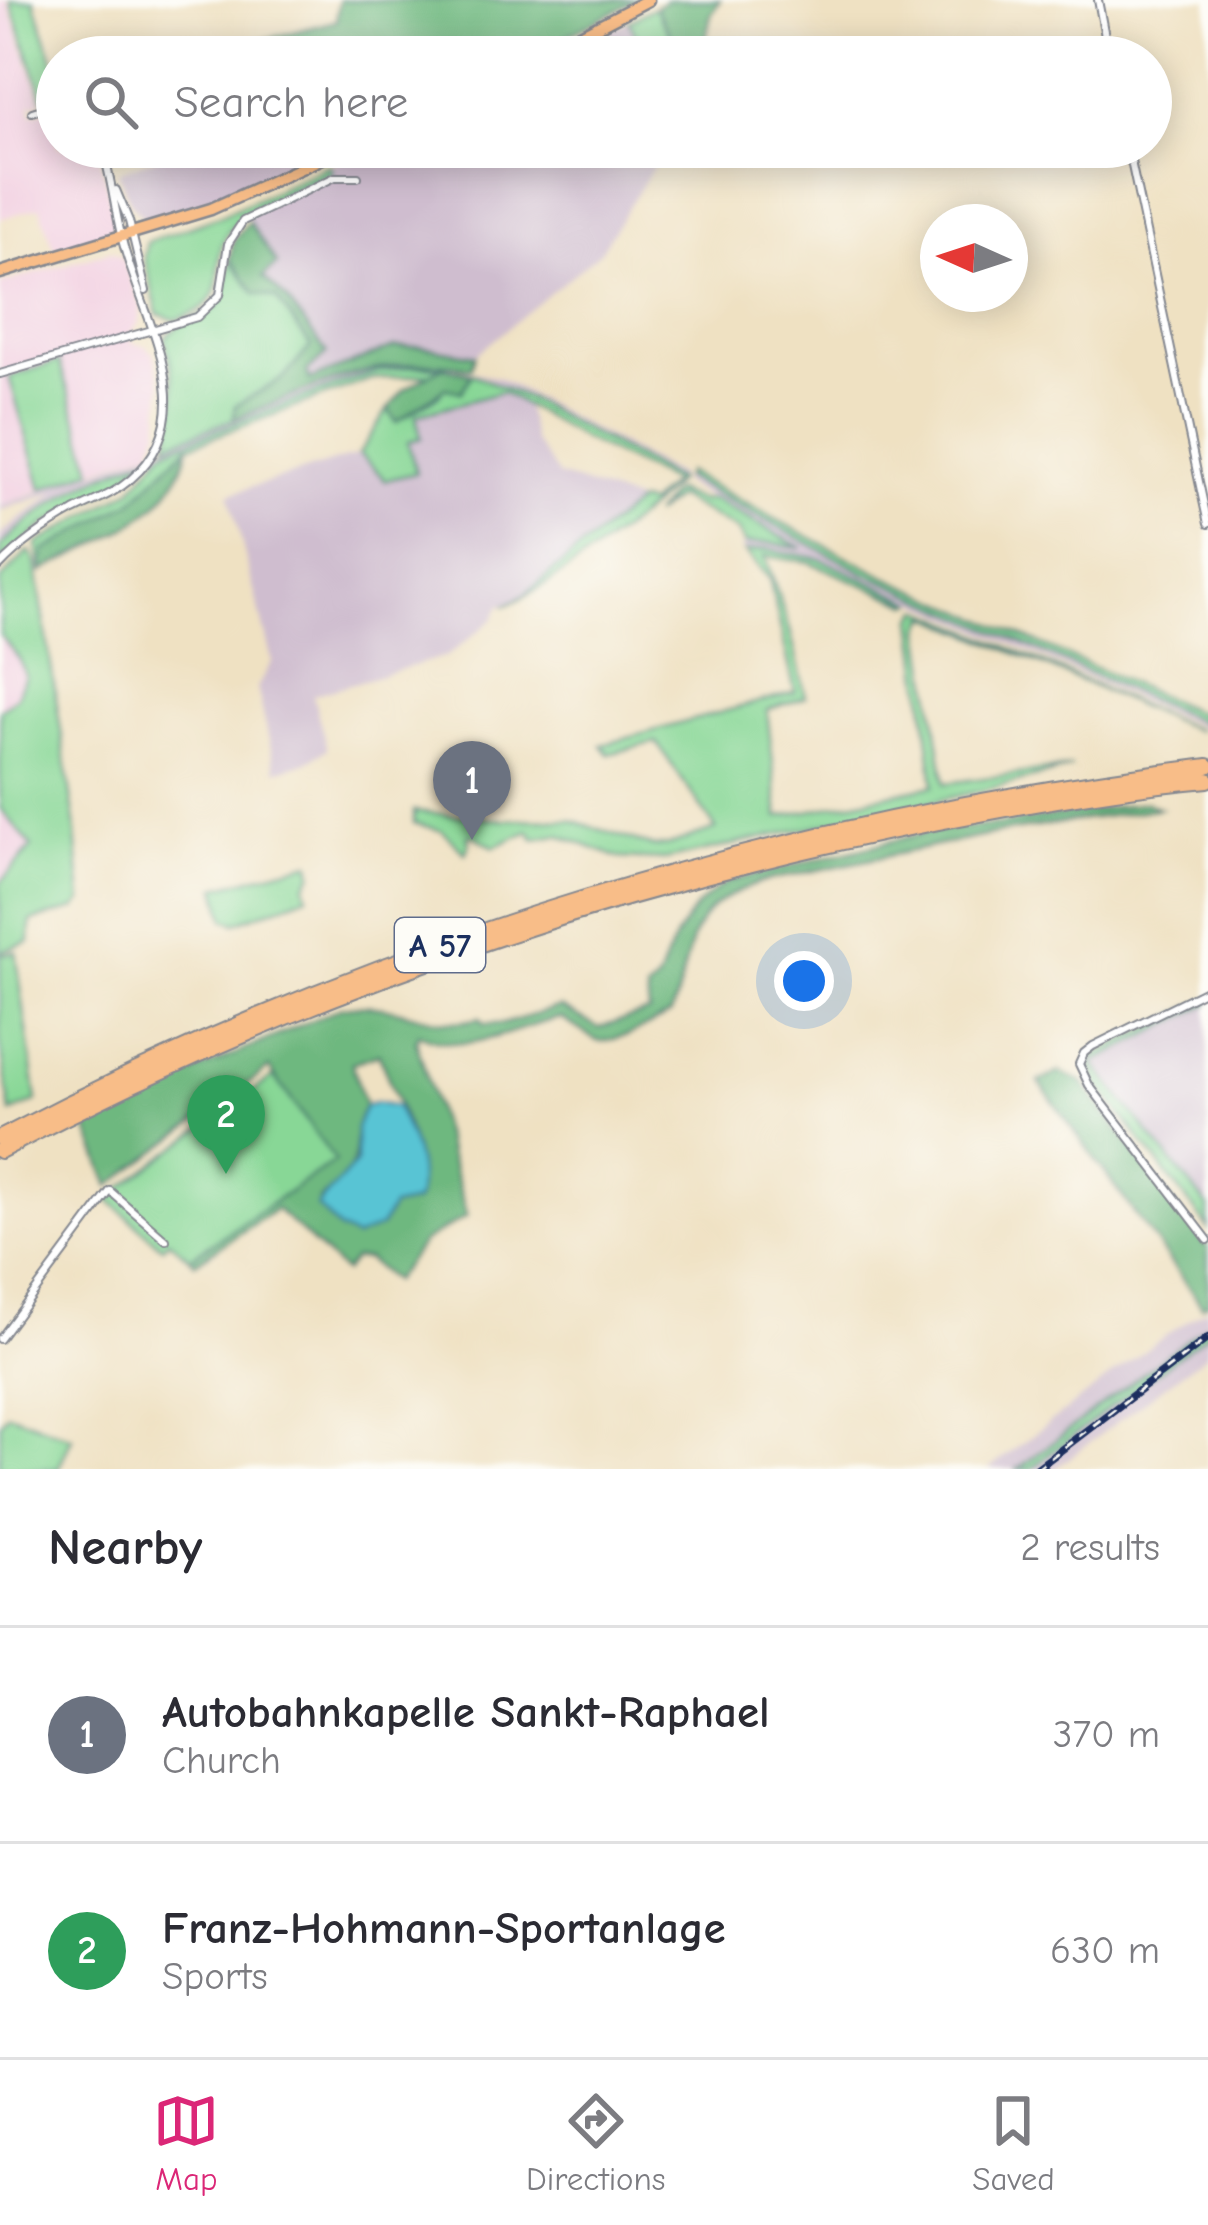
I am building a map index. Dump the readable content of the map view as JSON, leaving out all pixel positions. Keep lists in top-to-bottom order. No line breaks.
{"streets":{"highway":["A 57"]},"north":"left","page":{"search":"Search here","pins":["1","2"],"heading":["Nearby","2 results"],"list":[{"mark":"1","name":"Autobahnkapelle Sankt-Raphael","note":"Church","value":"370 m"},{"mark":"2","name":"Franz-Hohmann-Sportanlage","note":"Sports","value":"630 m"}],"nav":["Map","Directions","Saved"]}}
